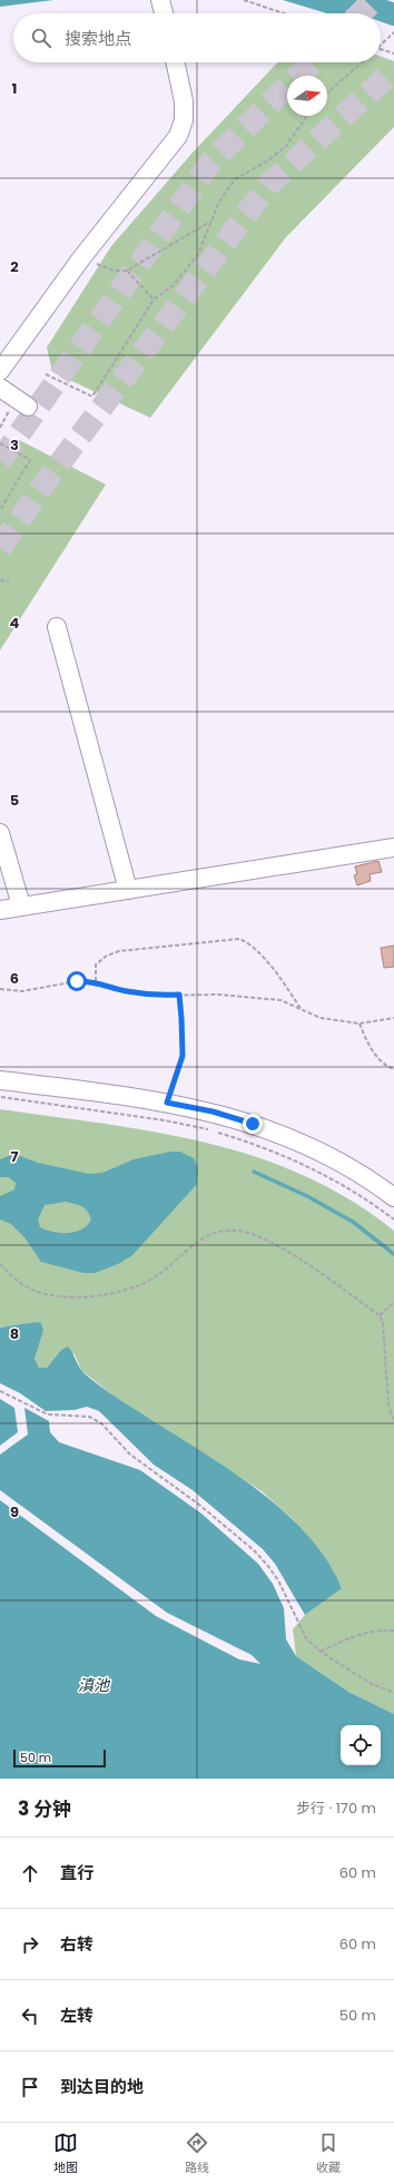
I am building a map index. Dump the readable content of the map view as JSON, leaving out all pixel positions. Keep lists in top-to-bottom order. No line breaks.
{"water":["滇池"],"scale_bar":"50 m","north":"right","page":{"search":"搜索地点","scale":"50 m","heading":["3 分钟","步行 · 170 m"],"list":[["直行","60 m"],["右转","60 m"],["左转","50 m"],"到达目的地"],"nav":["地图","路线","收藏"]},"grid":{"rows":["1","2","3","4","5","6","7","8","9"]}}
